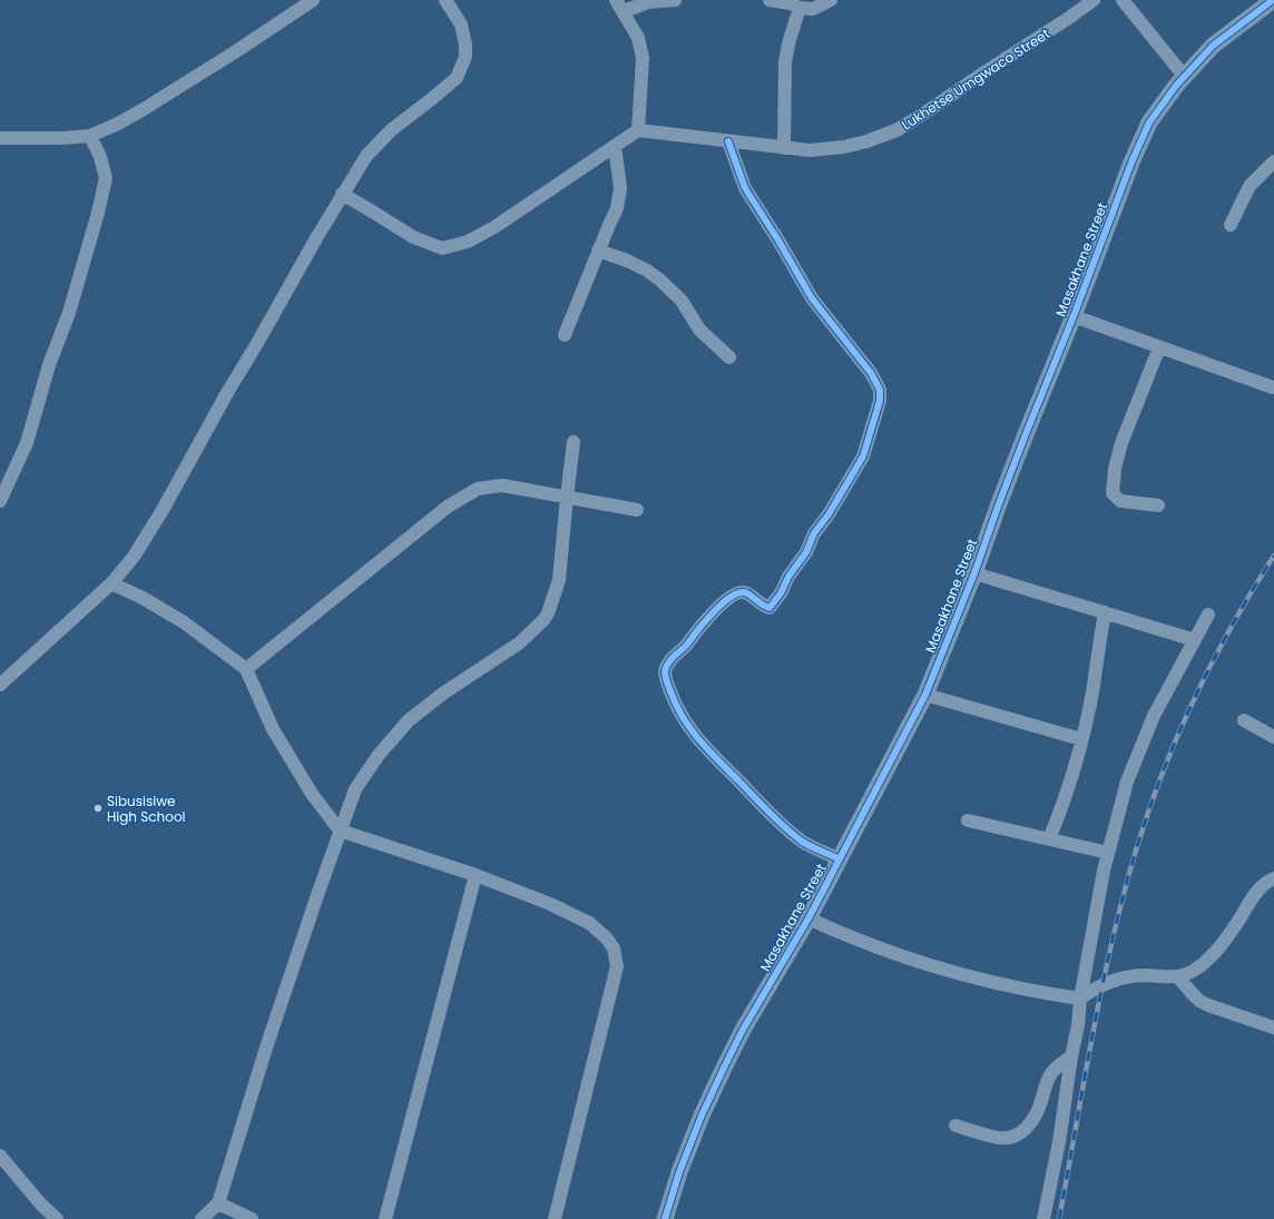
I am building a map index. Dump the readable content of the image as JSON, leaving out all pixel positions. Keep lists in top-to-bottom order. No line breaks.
{"streets":{"street":["Lukhetse Umgwaco Street","Masakhane Street"]},"places":["Sibusisiwe High School"]}
